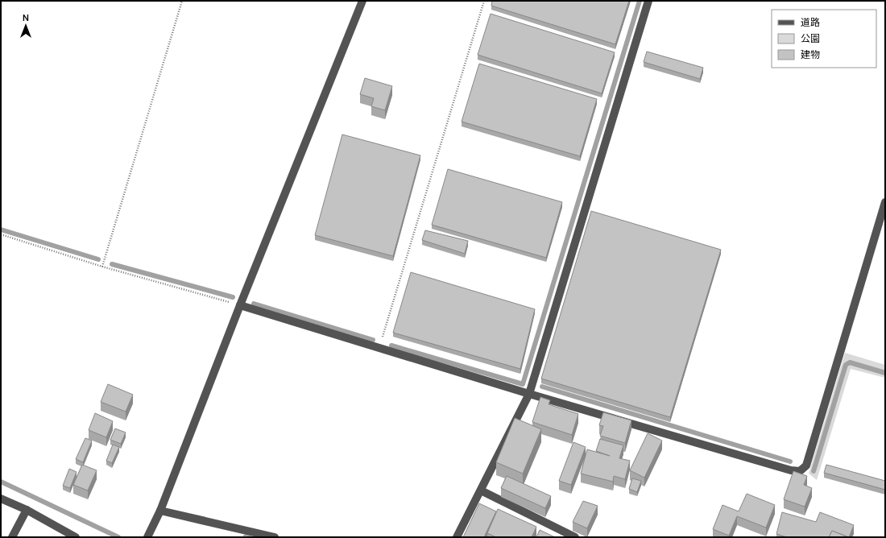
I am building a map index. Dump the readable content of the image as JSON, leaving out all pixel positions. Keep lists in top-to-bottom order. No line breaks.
{"legend":["道路","公園","建物"],"north":"top"}
